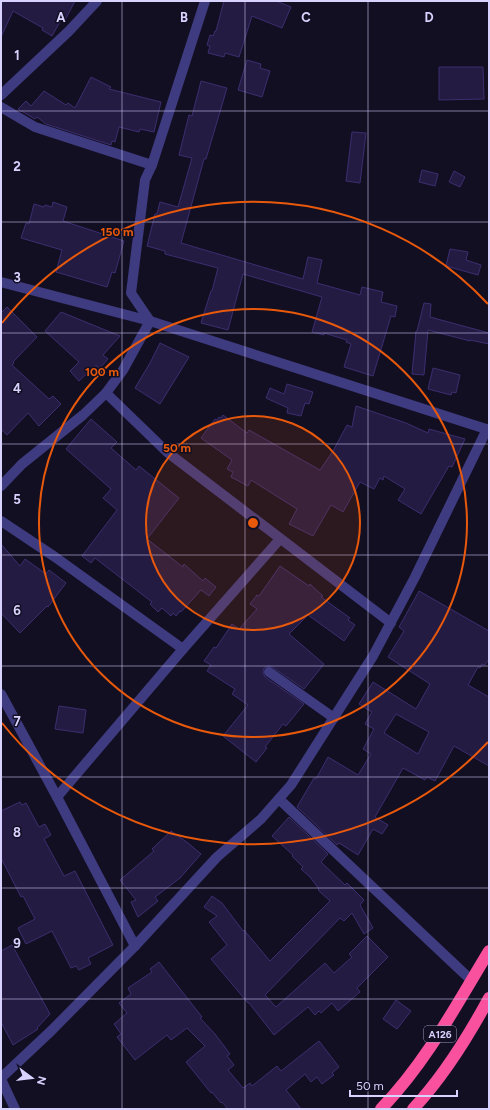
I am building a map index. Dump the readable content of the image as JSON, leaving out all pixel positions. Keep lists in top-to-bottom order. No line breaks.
{"streets":{"highway":["A126"]},"scale_bar":"50 m","north":"right","grid":{"columns":["A","B","C","D"],"rows":["1","2","3","4","5","6","7","8","9"]},"rings":["150 m","100 m","50 m"]}
